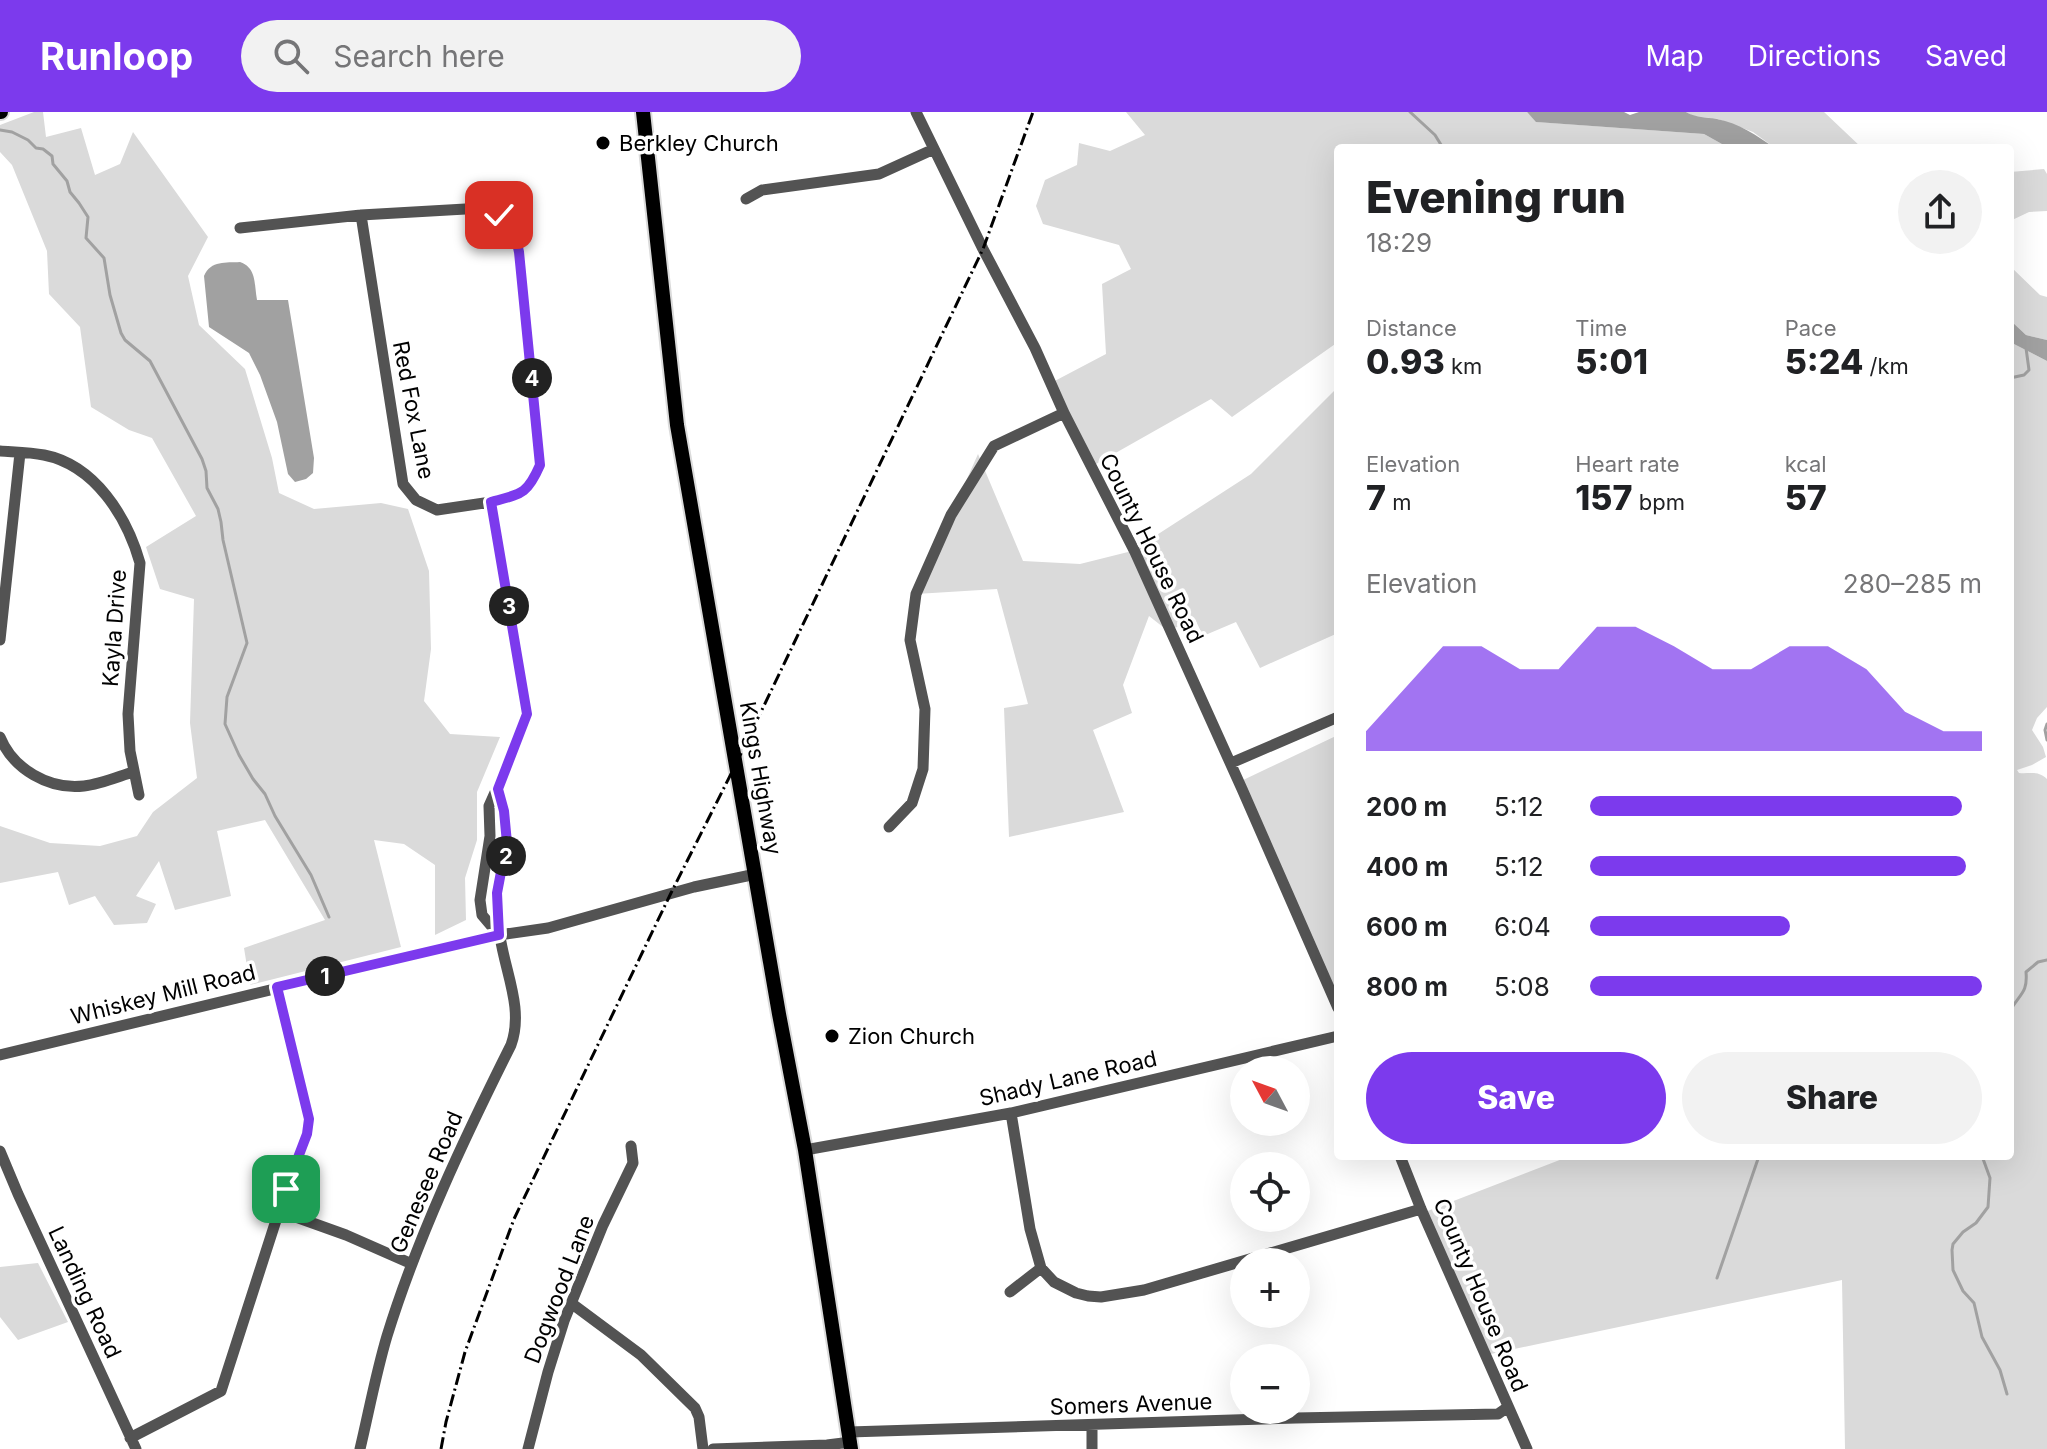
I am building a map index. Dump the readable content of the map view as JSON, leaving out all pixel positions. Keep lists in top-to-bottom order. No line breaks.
{"streets":{"main road":["Kings Highway"],"street":["Red Fox Lane","County House Road","Kayla Drive","Whiskey Mill Road","Shady Lane Road","Genesee Road","Dogwood Lane","Landing Road","Somers Avenue"]},"crossings":[["County House Road","Somers Avenue"],["Kings Highway","Whiskey Mill Road"],["Kings Highway","Shady Lane Road"],["Kings Highway","Somers Avenue"],["Whiskey Mill Road","Genesee Road"]],"places":["Berkley Church","Zion Church"],"north":"top left","page":{"header":"Runloop","search":"Search here","nav":["Map","Directions","Saved"],"heading":["Evening run","18:29"],"stats":[["Distance","0.93 km"],["Time","5:01"],["Pace","5:24 /km"],["Elevation","7 m"],["Heart rate","157 bpm"],["kcal","57"]],"pins":["4","3","2","1"],"chart":["Elevation","280–285 m"],"list":[{"name":"200 m","note":"5:12"},{"name":"400 m","note":"5:12"},{"name":"600 m","note":"6:04"},{"name":"800 m","note":"5:08"}],"buttons":["Save","Share"],"map_buttons":["+","−"]}}
